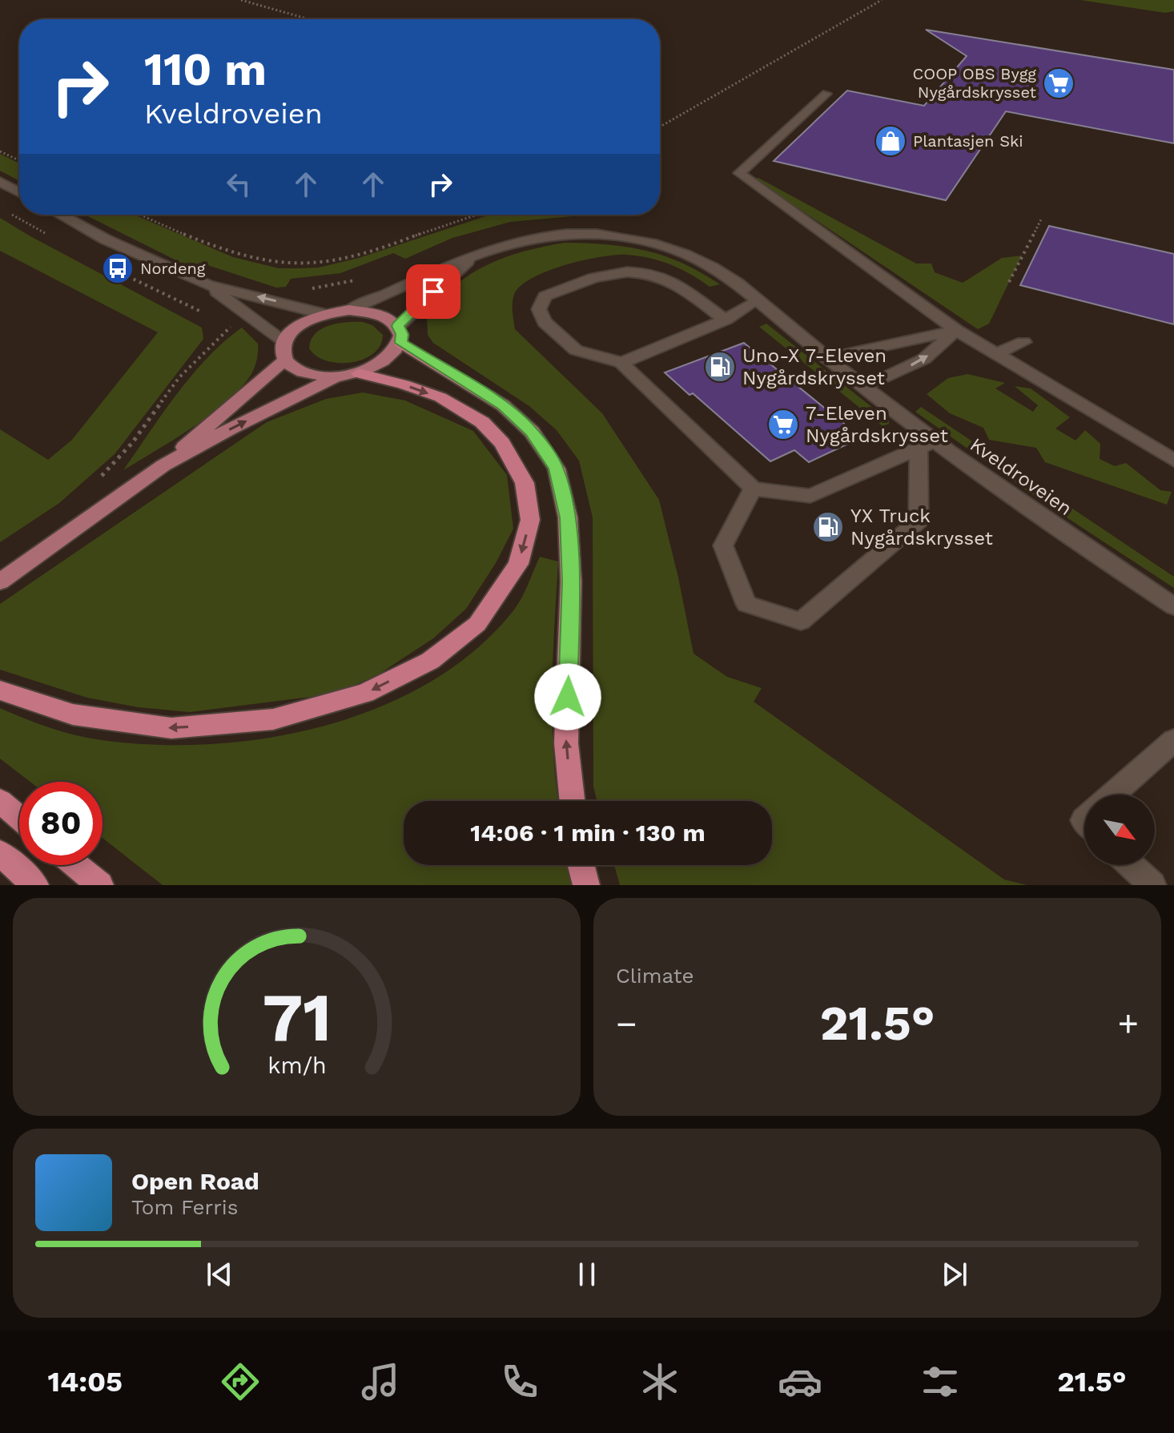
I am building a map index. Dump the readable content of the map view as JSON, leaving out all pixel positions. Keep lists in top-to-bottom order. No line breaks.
{"streets":{"street":["Kveldroveien"]},"places":{"supermarket":["COOP OBS Bygg Nygårdskrysset","7-Eleven Nygårdskrysset"],"shop":["Plantasjen Ski"],"bus stop":["Nordeng"],"fuel station":["Uno-X 7-Eleven Nygårdskrysset","YX Truck Nygårdskrysset"]},"north":"bottom right","page":{"turn":["110 m","Kveldroveien"],"limit":"80","trip":"14:06 · 1 min · 130 m","tile":"Climate","heat":["−","21.5°","+"],"song":["Open Road","Tom Ferris"],"tabs":["14:05","21.5°"],"gauge":["71","km/h"]}}
